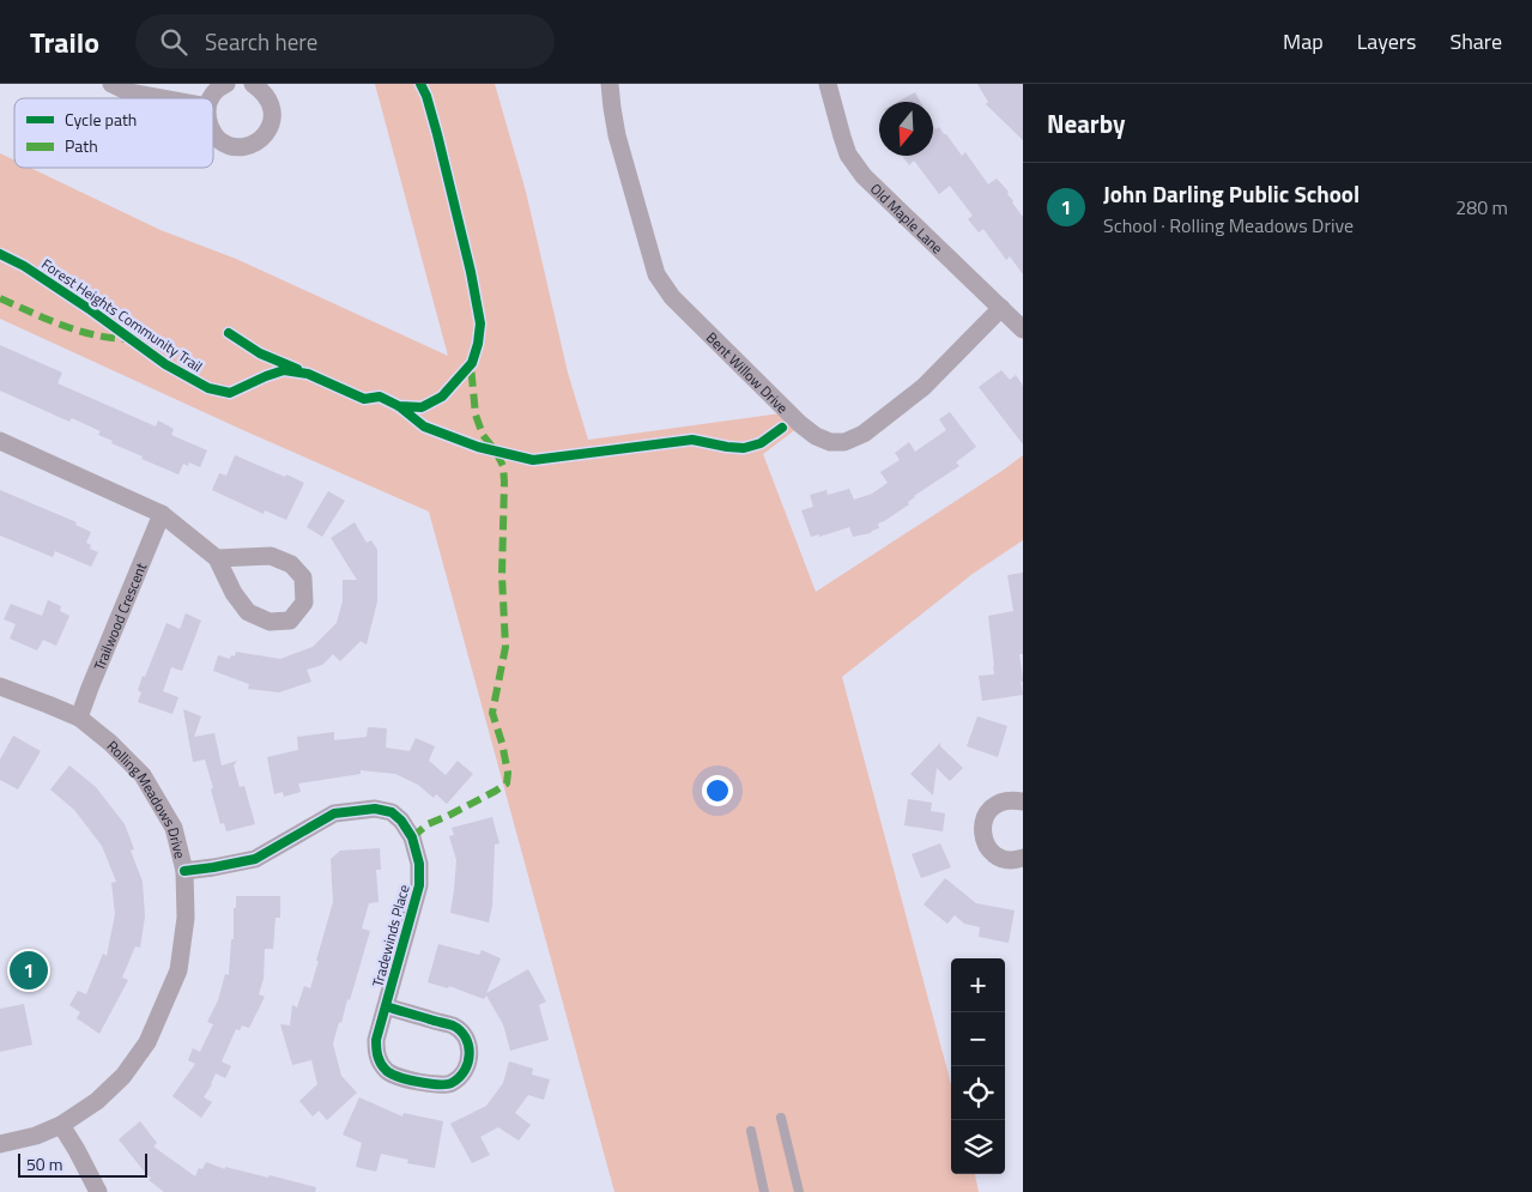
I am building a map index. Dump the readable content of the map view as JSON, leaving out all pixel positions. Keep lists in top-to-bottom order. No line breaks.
{"streets":{"street":["Old Maple Lane","Bent Willow Drive","Trailwood Crescent","Rolling Meadows Drive","Tradewinds Place"],"cycle path":["Forest Heights Community Trail"]},"crossings":[["Old Maple Lane","Bent Willow Drive"],["Trailwood Crescent","Rolling Meadows Drive"],["Rolling Meadows Drive","Tradewinds Place"]],"legend":["Cycle path","Path"],"scale_bar":"50 m","north":"bottom","page":{"header":"Trailo","search":"Search here","nav":["Map","Layers","Share"],"heading":"Nearby","list":[{"mark":"1","name":"John Darling Public School","note":"School · Rolling Meadows Drive","value":"280 m"}],"pins":"1","map_buttons":["+","−"],"scale":"50 m"}}
